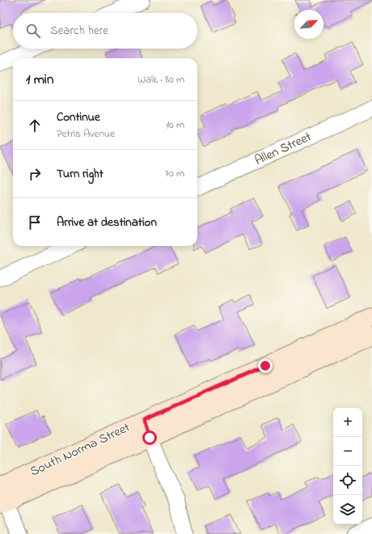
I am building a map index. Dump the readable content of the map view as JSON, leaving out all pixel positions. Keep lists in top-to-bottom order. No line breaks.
{"streets":{"street":["Allen Street","South Norma Street"]},"north":"top right","page":{"search":"Search here","heading":["1 min","Walk · 80 m"],"list":[["Continue","Petris Avenue","10 m"],["Turn right","70 m"],"Arrive at destination"],"map_buttons":["+","−"]}}
